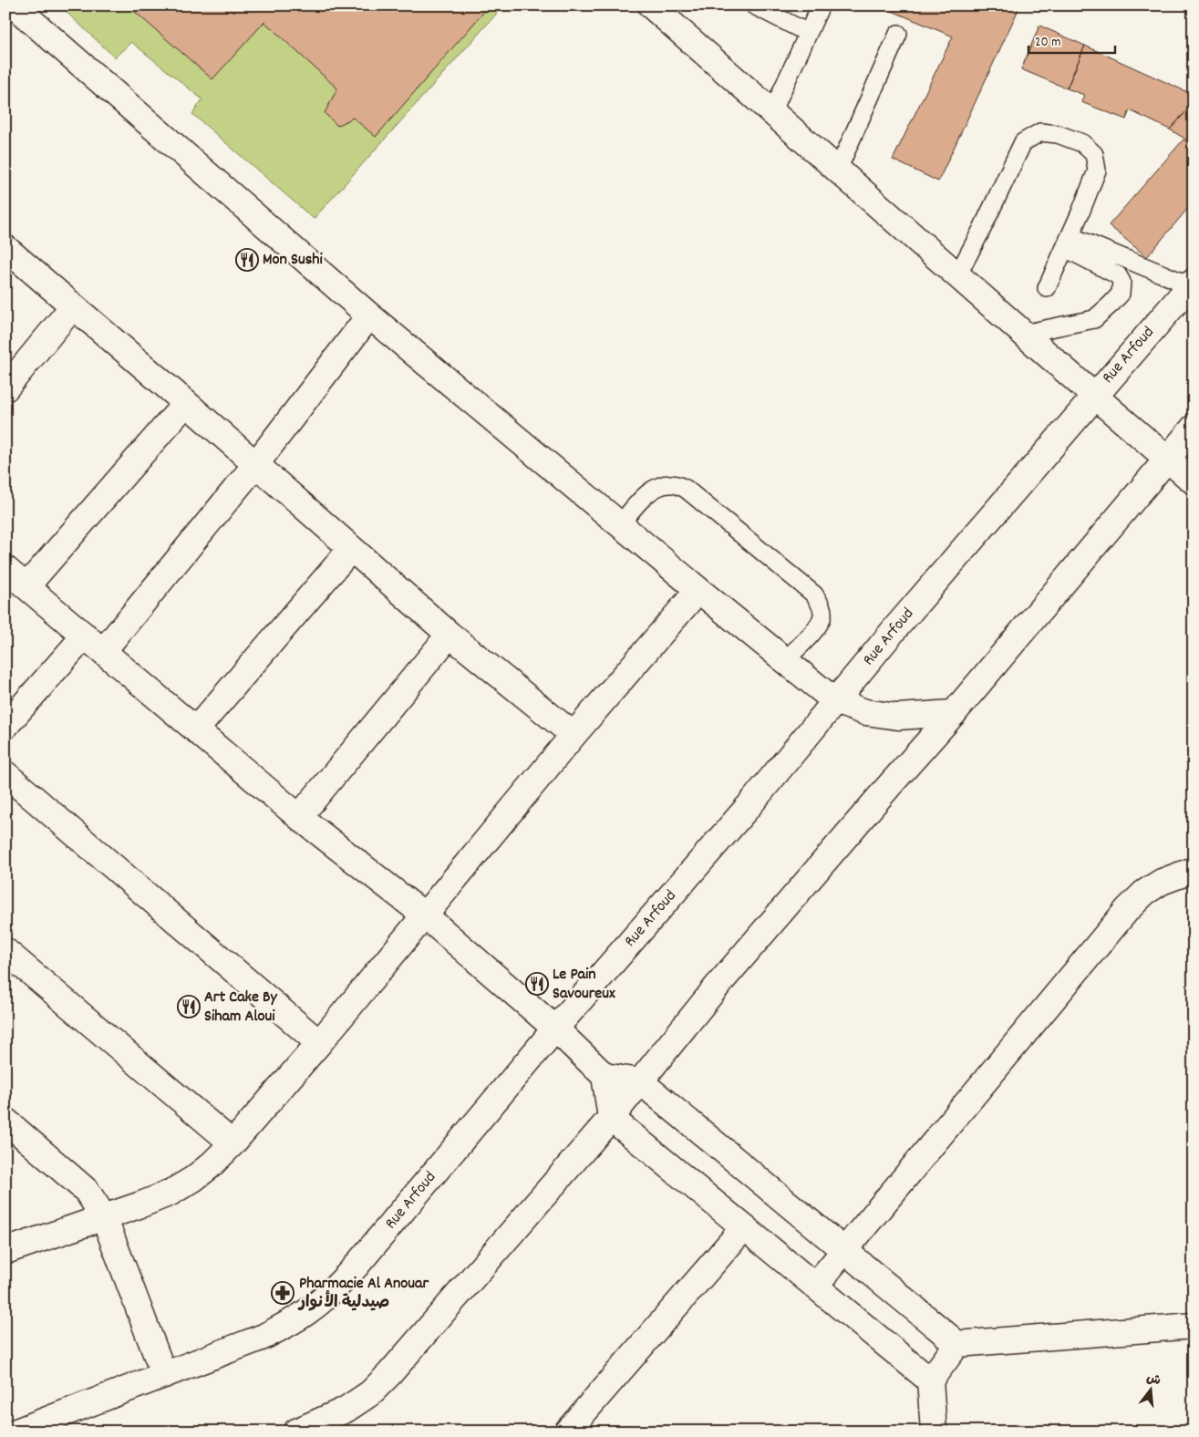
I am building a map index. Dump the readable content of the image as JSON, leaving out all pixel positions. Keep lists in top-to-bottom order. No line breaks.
{"streets":{"street":["Rue Arfoud"]},"places":{"restaurant":["Mon Sushi","Le Pain Savoureux","Art Cake By Siham Aloui"],"pharmacy":["Pharmacie Al Anouar صيدلية الأنوار"]},"scale_bar":"20 m","north":"top"}
